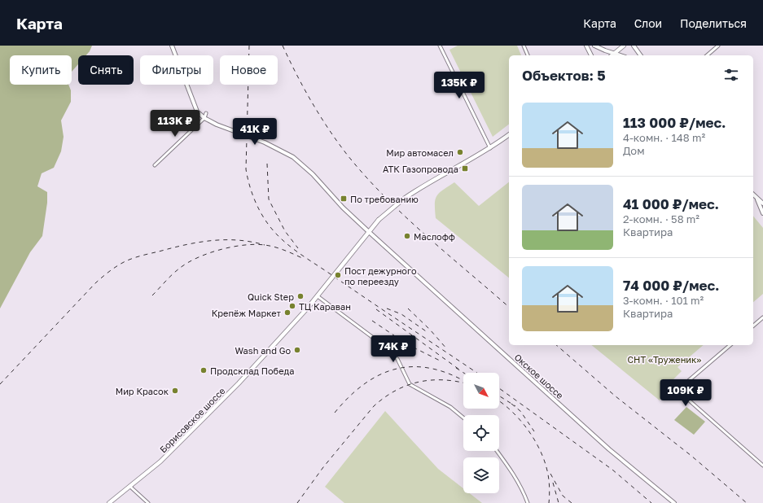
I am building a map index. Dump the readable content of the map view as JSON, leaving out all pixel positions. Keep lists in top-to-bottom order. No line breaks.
{"streets":{"main road":["Окское шоссе","Борисовское шоссе"]},"crossings":[["Окское шоссе","Борисовское шоссе"]],"parks":["СНТ «Труженик»"],"places":{"other":["Мир автомасел","Маслофф","Пост дежурного по переезду","Quick Step","ТЦ Караван","Крепёж Маркет","Wash and Go","Продсклад Победа","Мир Красок"],"transit":["АТК Газопровода","По требованию"]},"north":"bottom right","page":{"header":"Карта","nav":["Карта","Слои","Поделиться"],"chip":["Купить","Снять","Фильтры","Новое"],"heading":"Объектов: 5","price":["135K ₽","113K ₽","41K ₽","74K ₽","109K ₽"],"list":[{"name":"113 000 ₽/мес.","note":"4-комн. · 148 m² · Дом"},{"name":"41 000 ₽/мес.","note":"2-комн. · 58 m² · Квартира"},{"name":"74 000 ₽/мес.","note":"3-комн. · 101 m² · Квартира"}]}}
